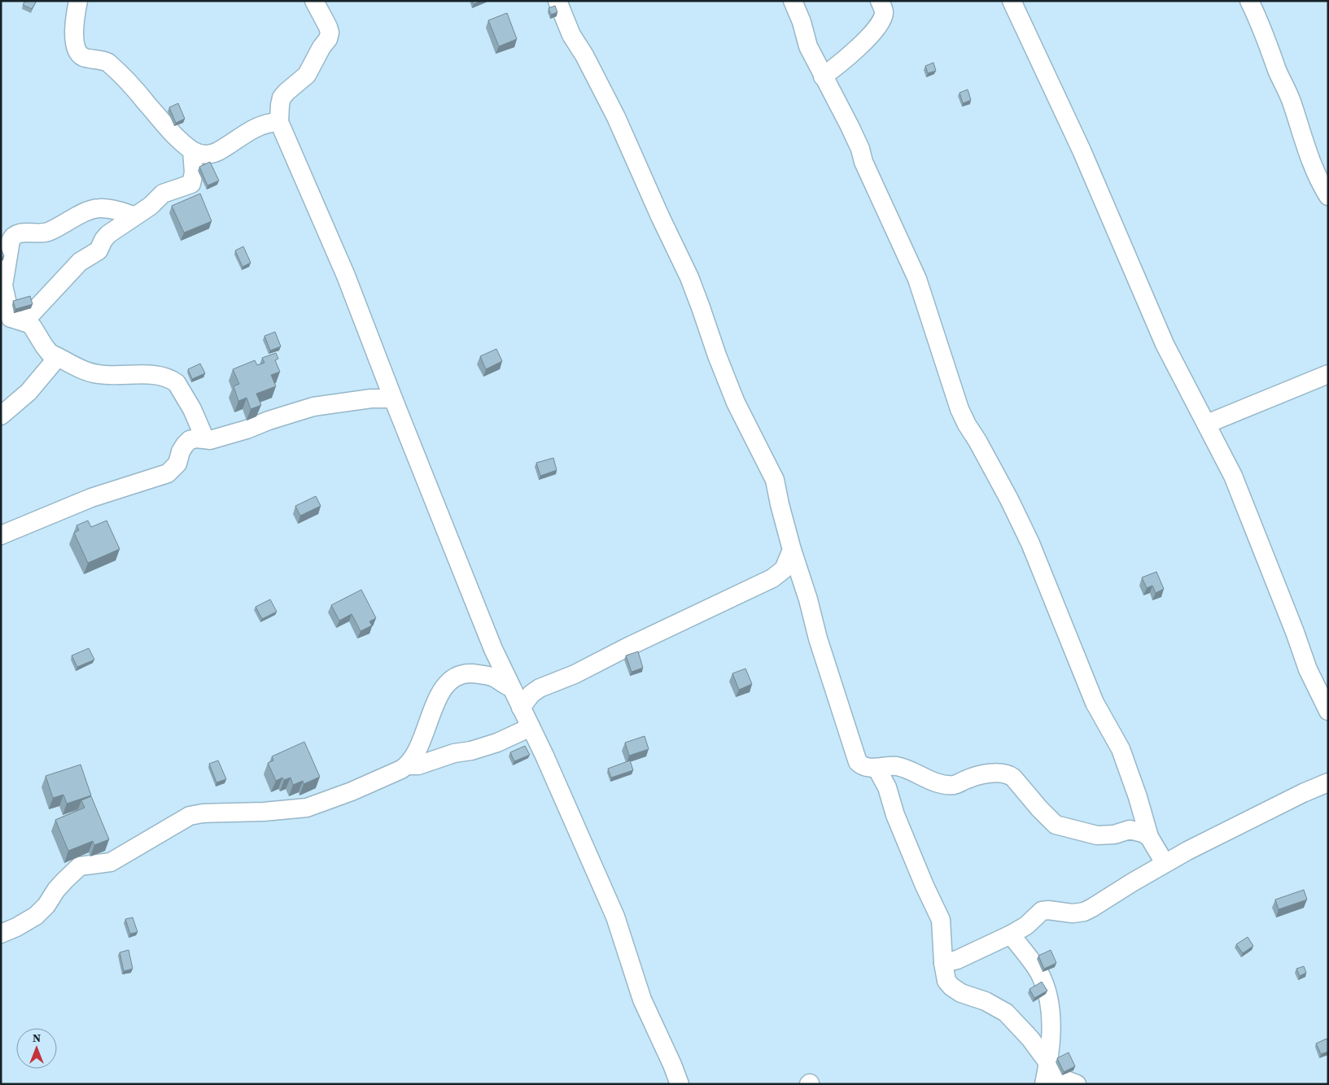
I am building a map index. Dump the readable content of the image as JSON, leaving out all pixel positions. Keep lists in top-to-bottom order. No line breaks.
{"north":"top"}
